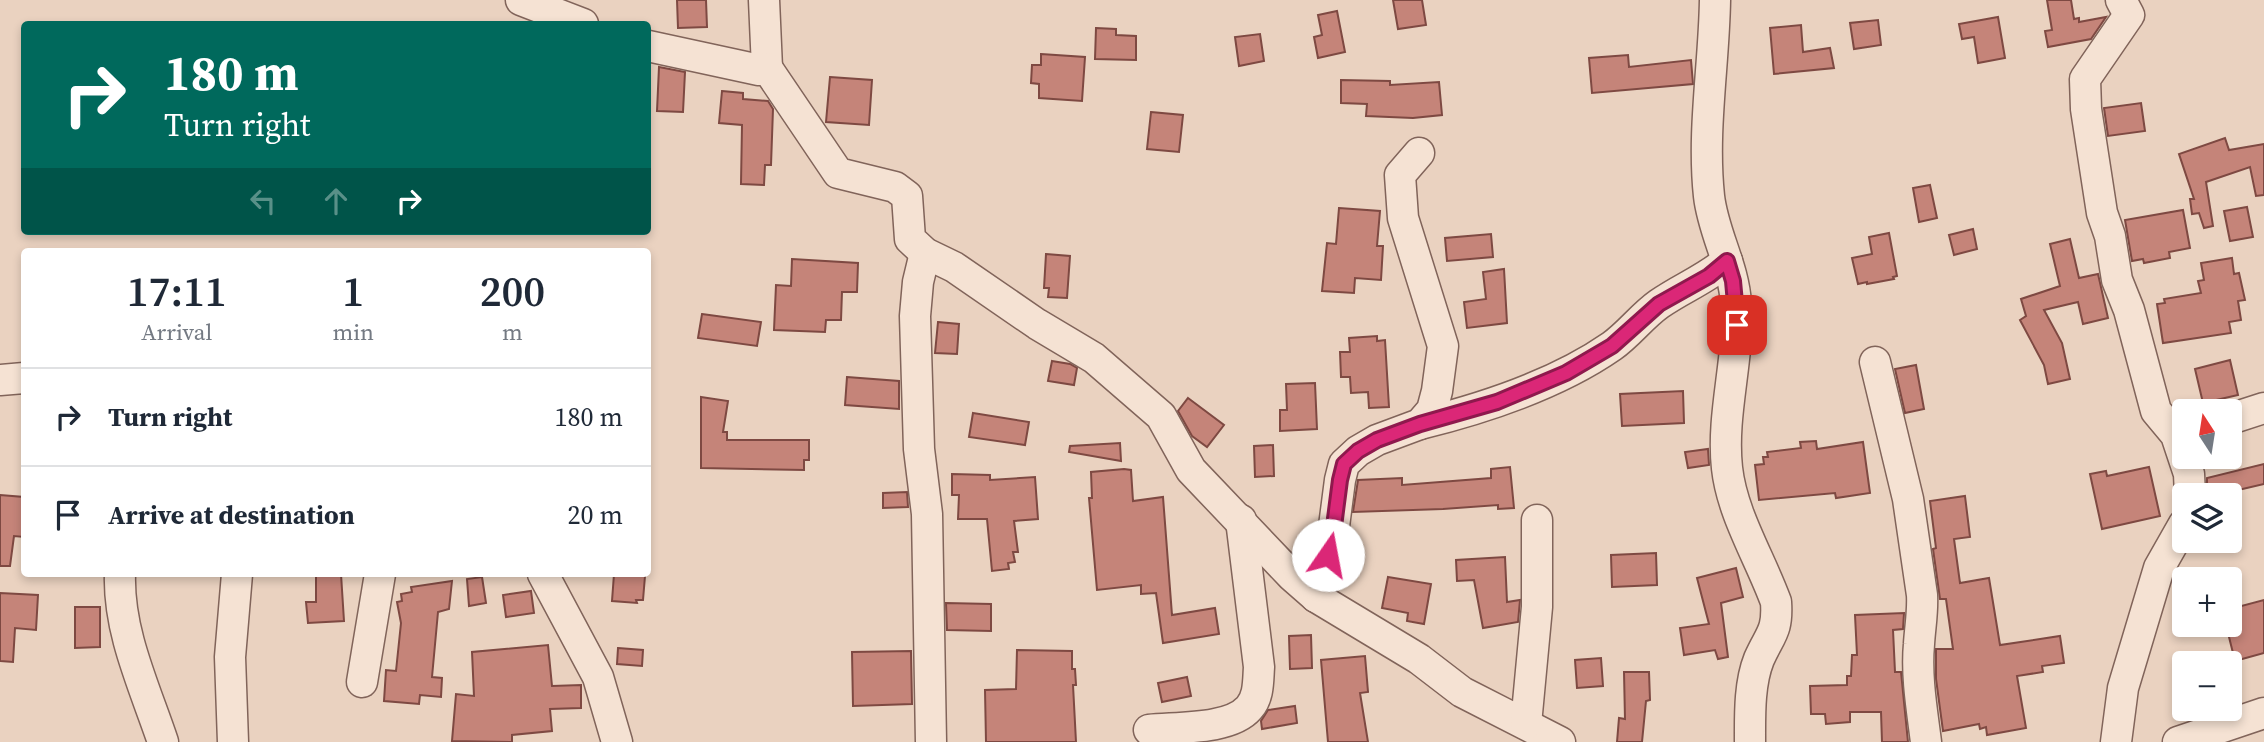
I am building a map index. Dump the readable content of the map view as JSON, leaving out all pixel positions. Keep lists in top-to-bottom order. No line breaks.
{"north":"top","page":{"turn":["180 m","Turn right"],"eta":["17:11","Arrival","1","min","200","m"],"list":[{"name":"Turn right","value":"180 m"},{"name":"Arrive at destination","value":"20 m"}],"map_buttons":["+","−"]}}
